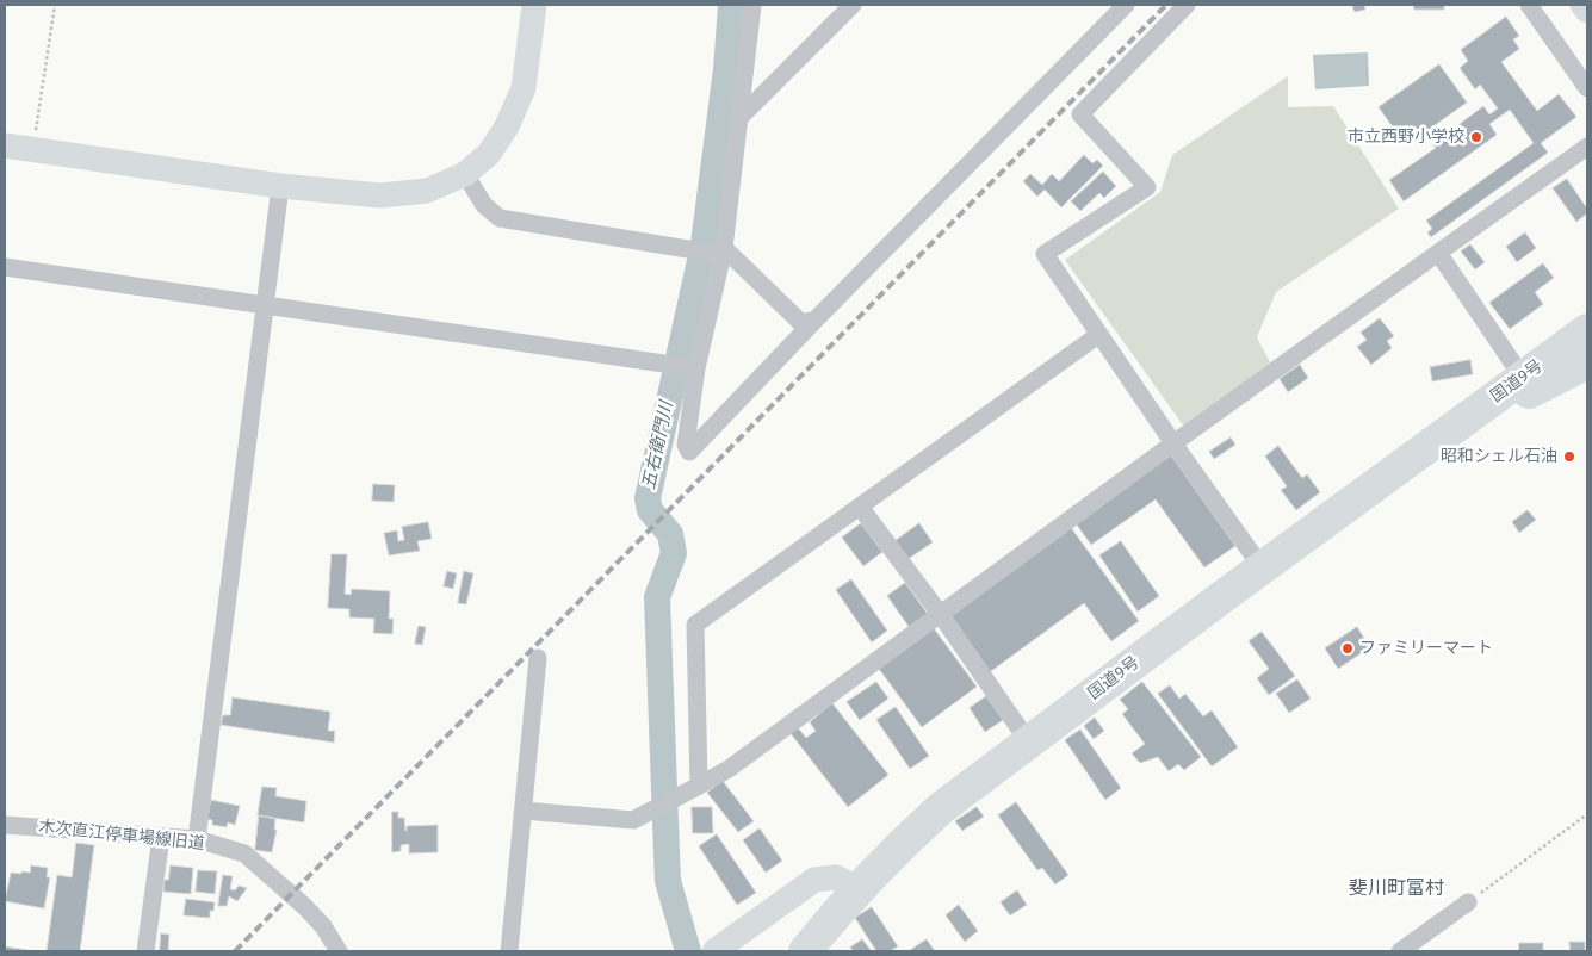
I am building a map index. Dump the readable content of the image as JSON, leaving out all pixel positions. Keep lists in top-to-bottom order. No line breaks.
{"streets":{"highway":["国道9号"],"street":["木次直江停車場線旧道"]},"districts":["斐川町富村"],"water":["五右衛門川"],"places":["市立西野小学校","昭和シェル石油","ファミリーマート"]}
